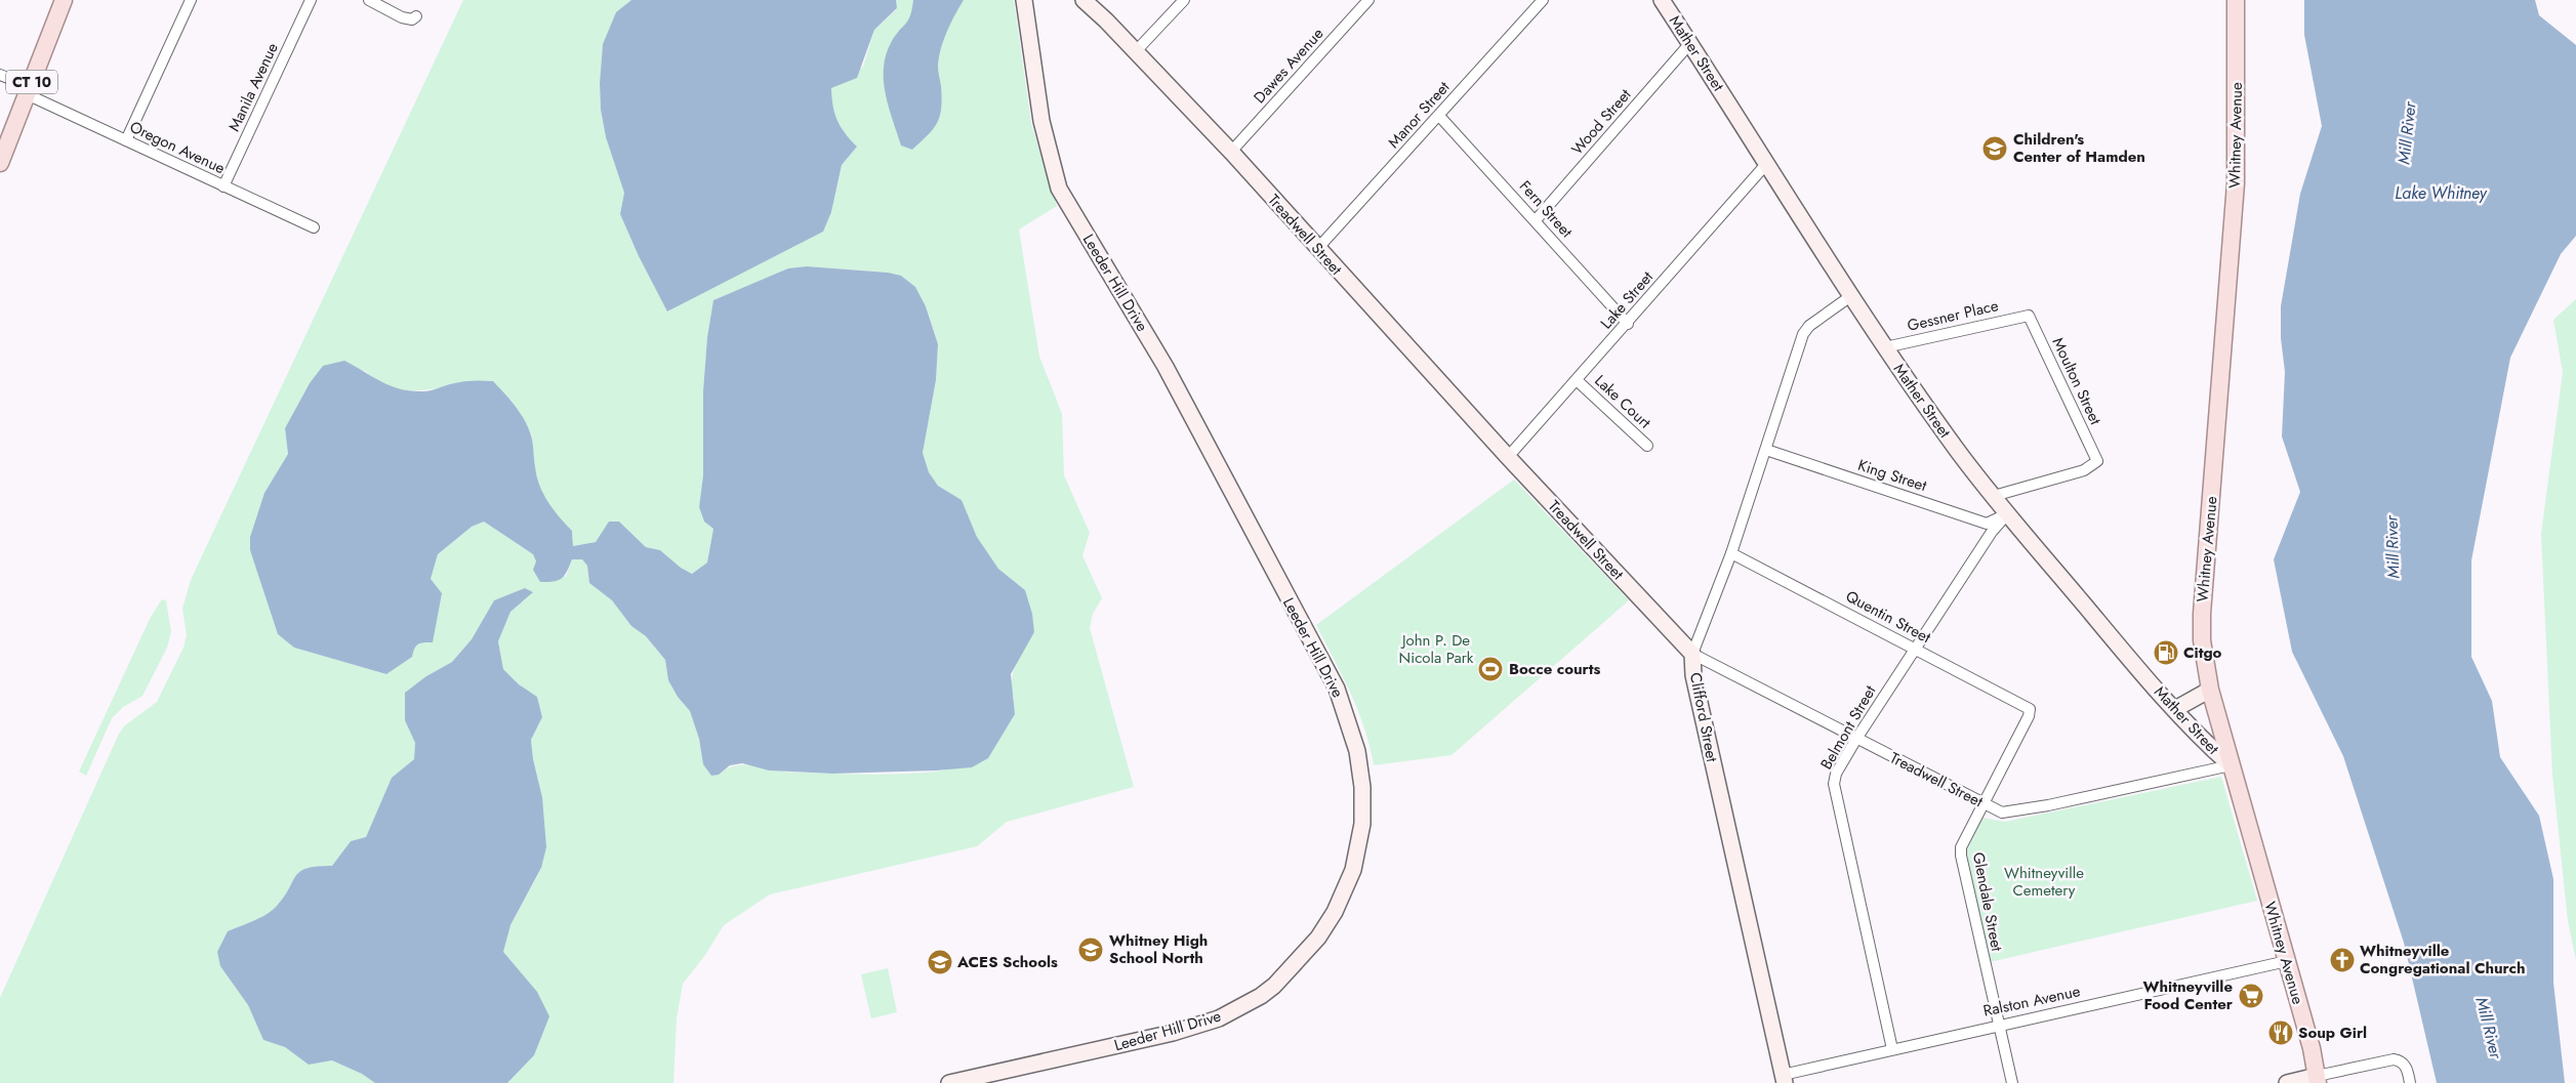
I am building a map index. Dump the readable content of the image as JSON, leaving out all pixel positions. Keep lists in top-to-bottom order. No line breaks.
{"streets":{"main road":["CT 10","Whitney Avenue"],"street":["Mather Street","Dawes Avenue","Manila Avenue","Manor Street","Wood Street","Oregon Avenue","Fern Street","Treadwell Street","Leeder Hill Drive","Lake Street","Gessner Place","Moulton Street","Lake Court","King Street","Quentin Street","Clifford Street","Belmont Street","Glendale Street","Ralston Avenue"]},"crossings":[["Mather Street","Wood Street"],["Mather Street","Whitney Avenue"],["Mather Street","Treadwell Street"],["Mather Street","Lake Street"],["Mather Street","Gessner Place"],["Mather Street","Moulton Street"],["Mather Street","King Street"],["Mather Street","Clifford Street"],["Mather Street","Belmont Street"],["Dawes Avenue","Treadwell Street"],["CT 10","Oregon Avenue"],["Manila Avenue","Oregon Avenue"],["Manor Street","Fern Street"],["Manor Street","Treadwell Street"],["Wood Street","Fern Street"],["Whitney Avenue","Treadwell Street"],["Whitney Avenue","Ralston Avenue"],["Fern Street","Lake Street"],["Treadwell Street","Lake Street"],["Treadwell Street","Clifford Street"],["Treadwell Street","Belmont Street"],["Treadwell Street","Glendale Street"],["Lake Street","Lake Court"],["Gessner Place","Moulton Street"],["King Street","Clifford Street"],["King Street","Belmont Street"],["Quentin Street","Clifford Street"],["Quentin Street","Belmont Street"],["Quentin Street","Glendale Street"],["Clifford Street","Ralston Avenue"],["Belmont Street","Ralston Avenue"],["Glendale Street","Ralston Avenue"]],"water":["Mill River","Lake Whitney"],"parks":["John P. De Nicola Park","Whitneyville Cemetery"],"places":{"school or university":["Children's Center of Hamden","Whitney High School North","ACES Schools"],"fuel station":["Citgo"],"sports":["Bocce courts"],"church":["Whitneyville Congregational Church"],"supermarket":["Whitneyville Food Center"],"restaurant":["Soup Girl"]}}
